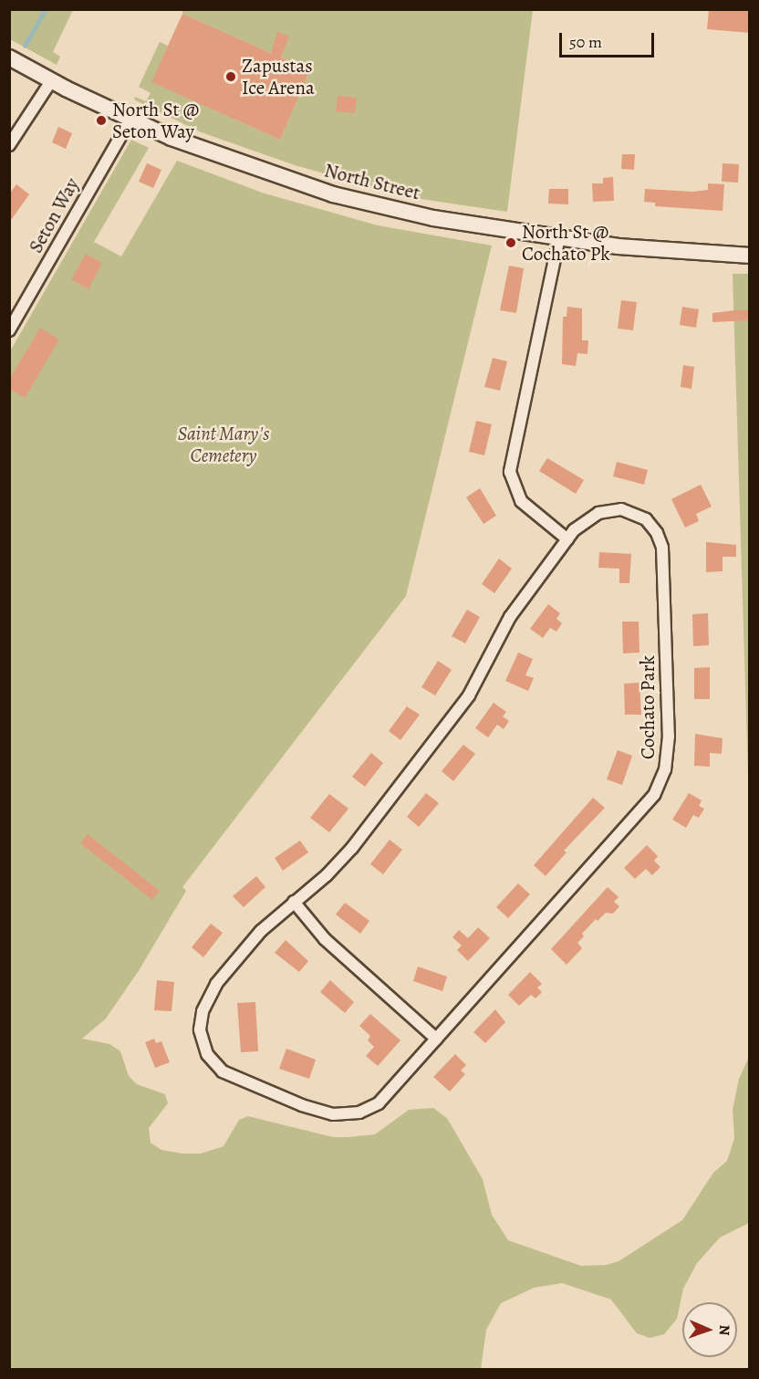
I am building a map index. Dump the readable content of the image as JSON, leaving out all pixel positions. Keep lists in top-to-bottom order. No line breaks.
{"streets":{"main road":["North Street"],"street":["Seton Way","Cochato Park"]},"crossings":[["North Street","Seton Way"]],"parks":["Saint Mary's Cemetery"],"places":["Zapustas Ice Arena","North St @ Seton Way","North St @ Cochato Pk"],"scale_bar":"50 m","north":"right"}
